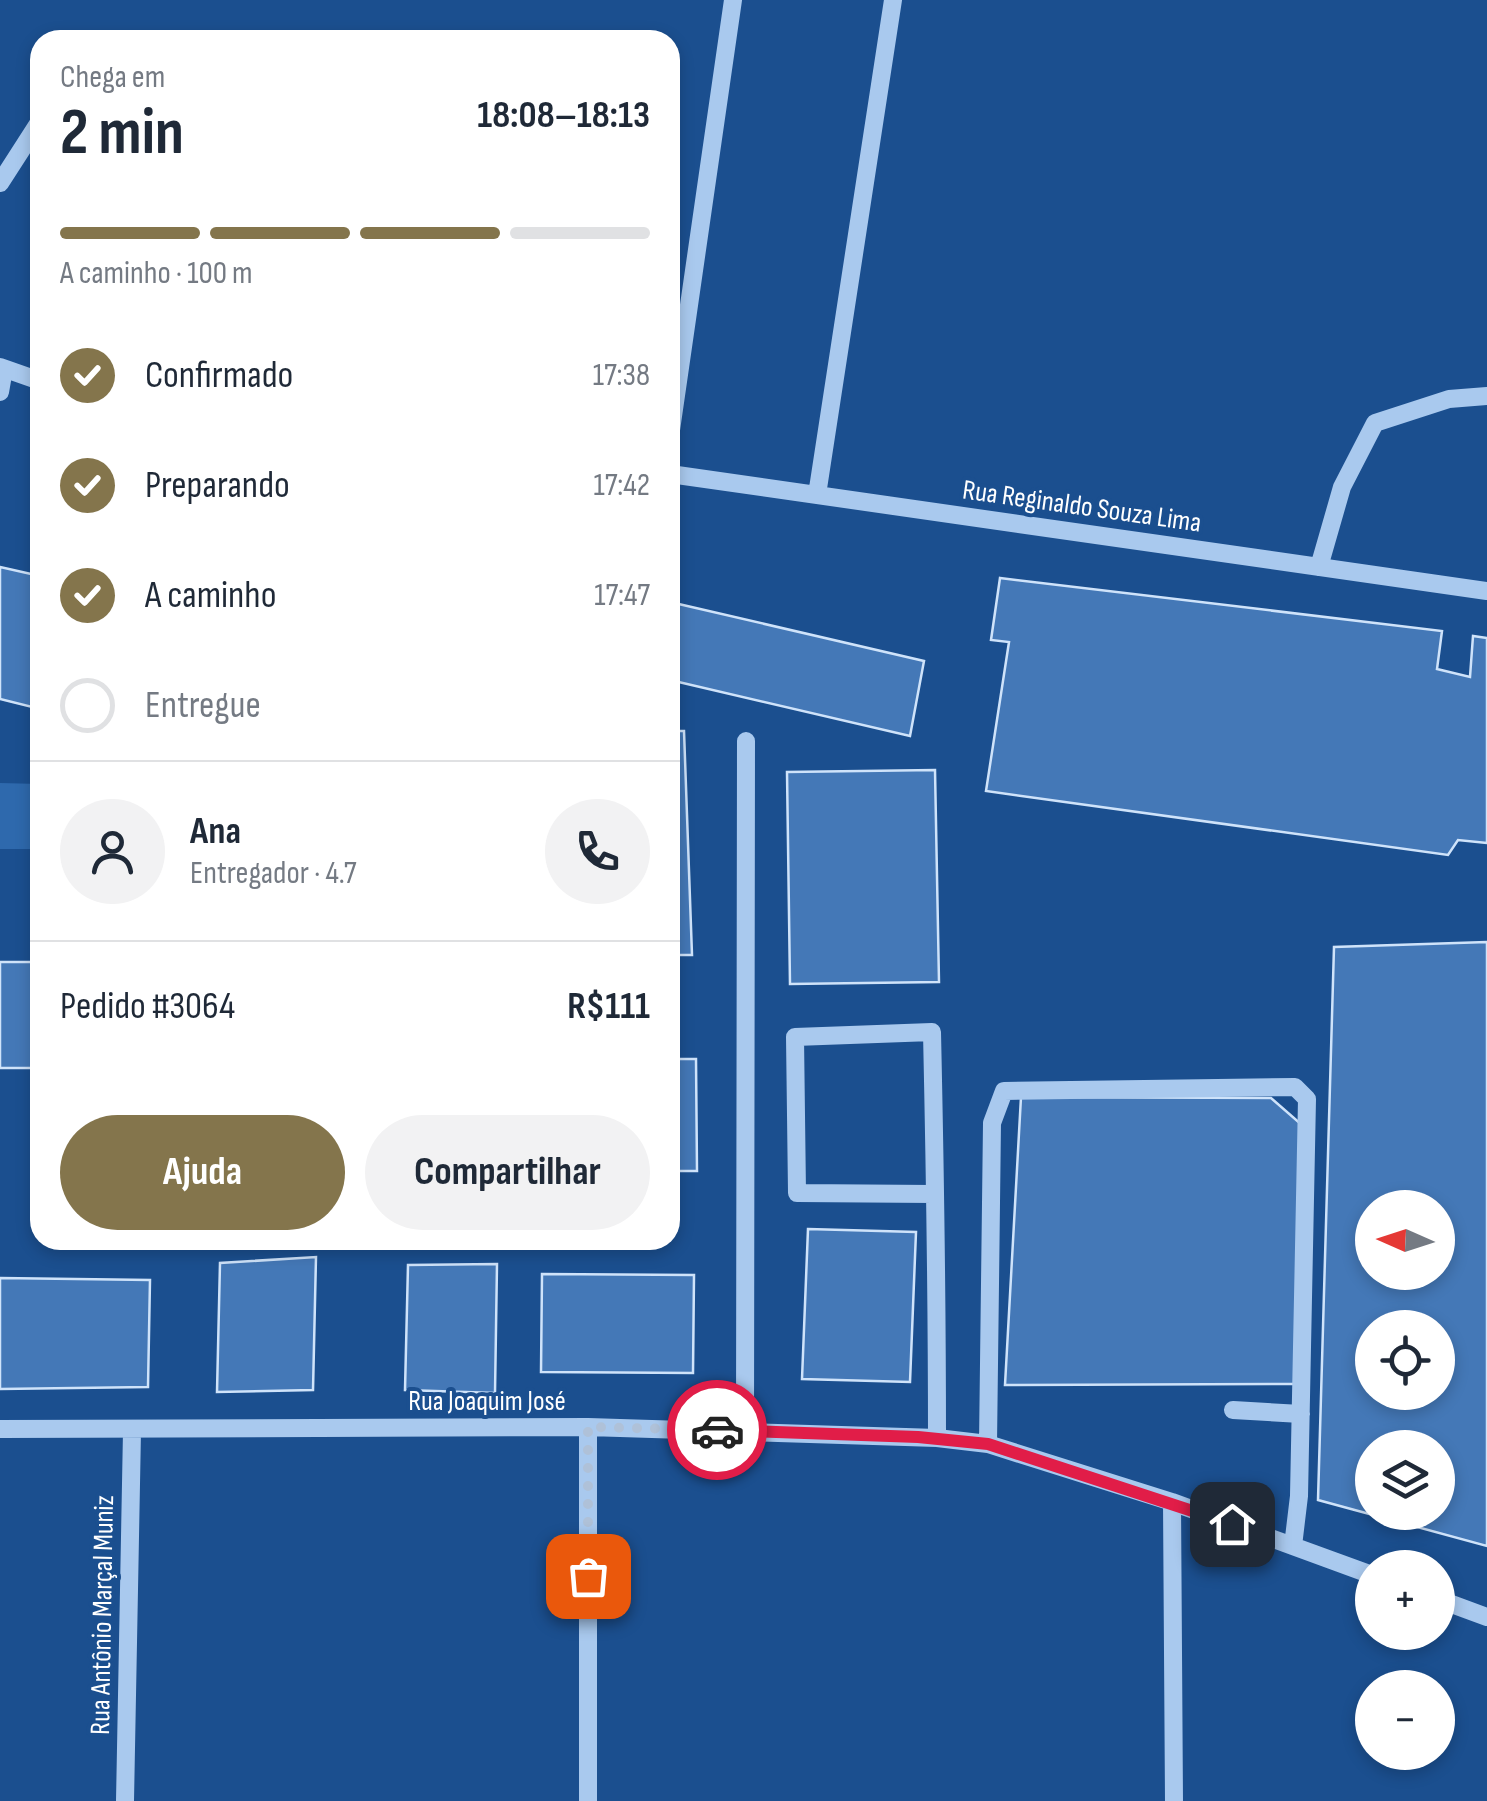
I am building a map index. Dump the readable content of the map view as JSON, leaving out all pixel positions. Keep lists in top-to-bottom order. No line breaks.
{"streets":{"street":["Rua Reginaldo Souza Lima","Rua Joaquim José","Rua Antônio Marçal Muniz"]},"crossings":[["Rua Joaquim José","Rua Antônio Marçal Muniz"]],"north":"left","page":{"heading":["2 min","Chega em","18:08–18:13"],"panel":["Ana","Entregador · 4.7","Pedido #3064","R$111"],"bar":"A caminho · 100 m","list":[["Confirmado","17:38"],["Preparando","17:42"],["A caminho","17:47"],"Entregue"],"buttons":["Ajuda","Compartilhar"],"map_buttons":["+","−"]}}
